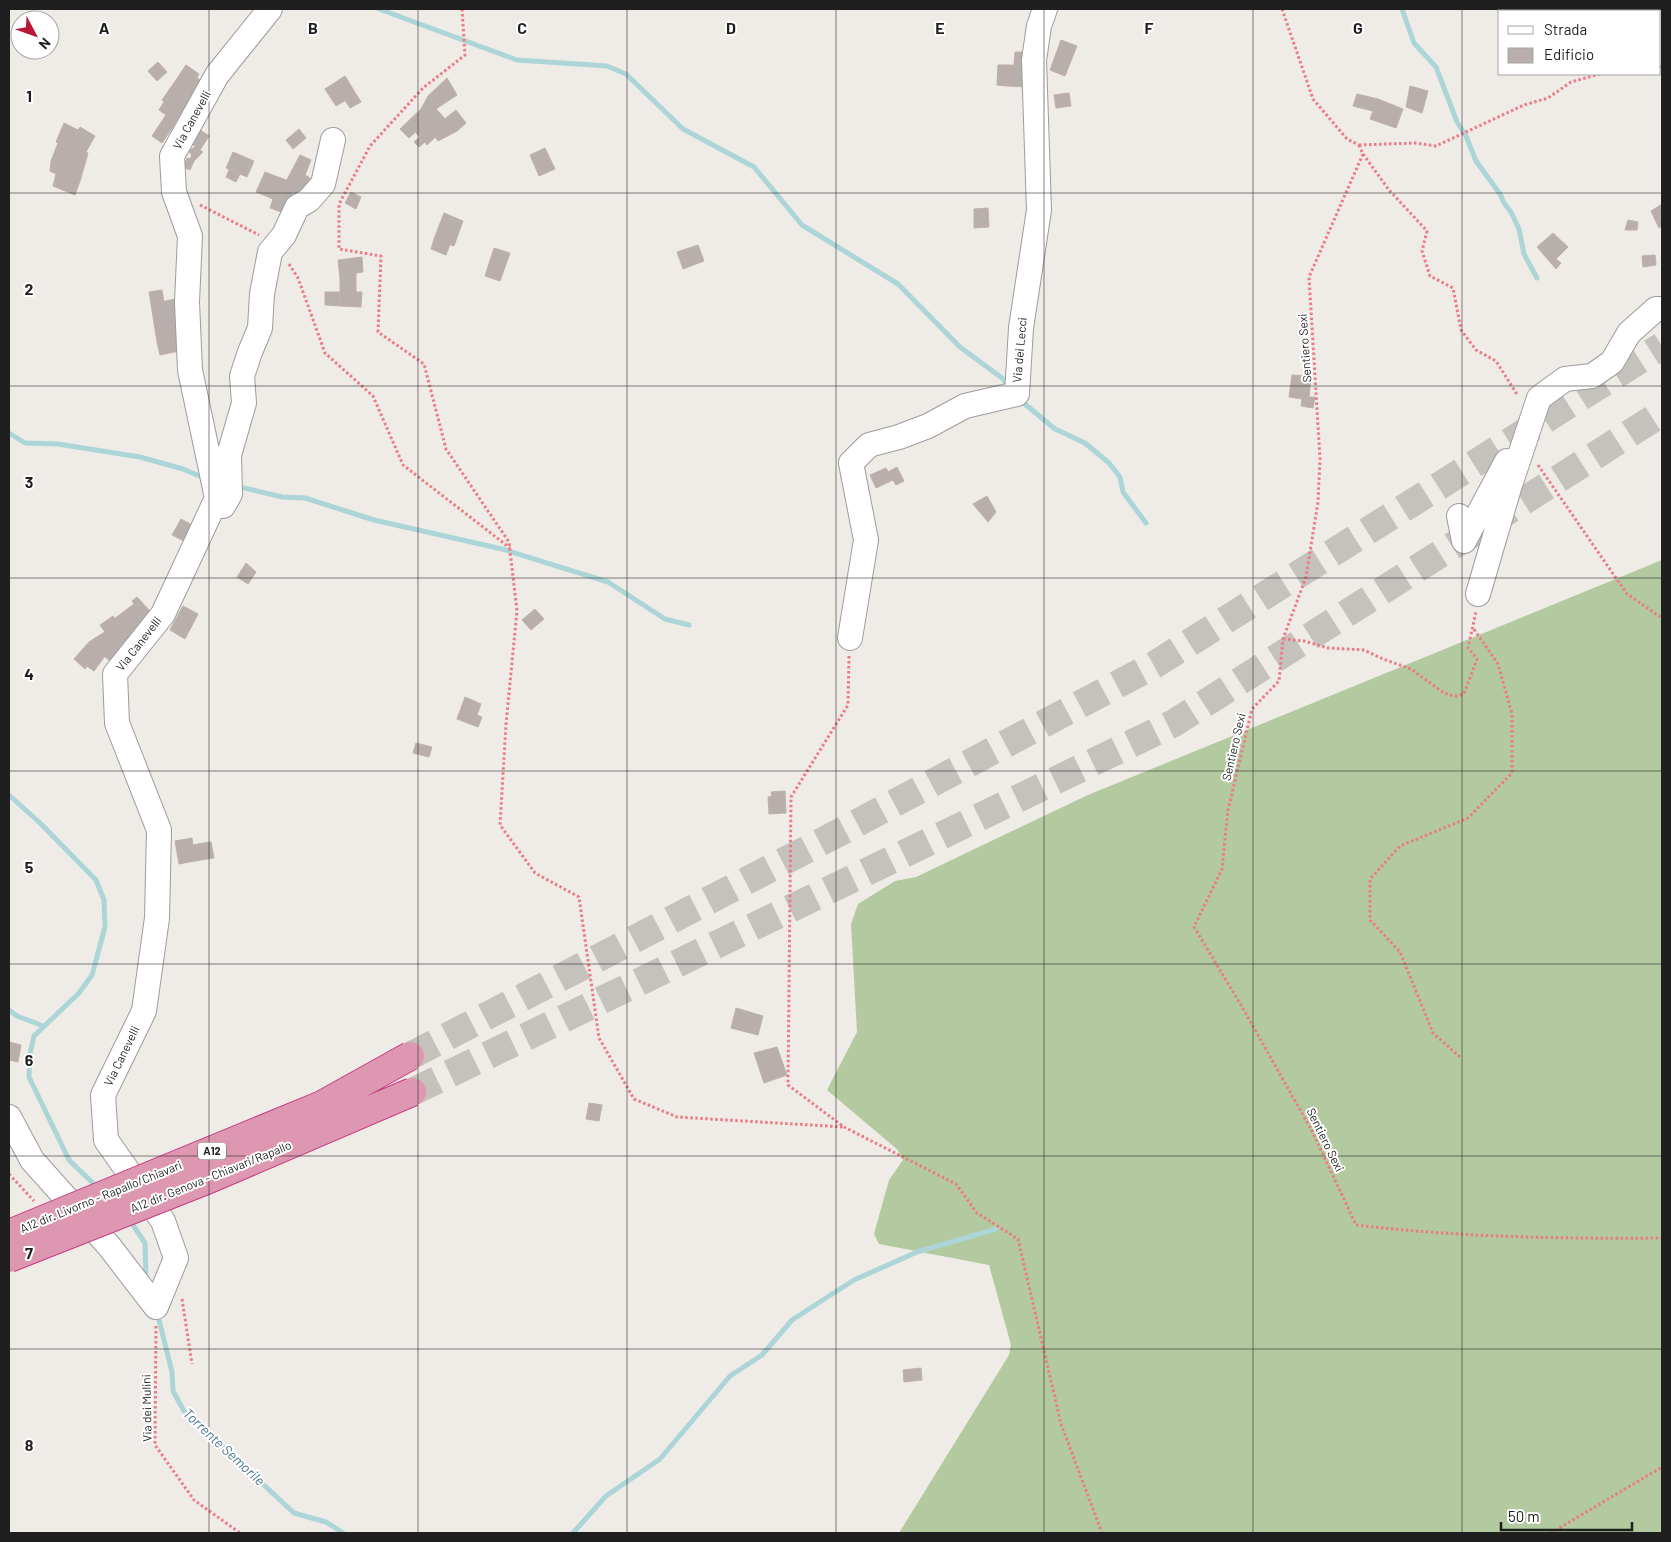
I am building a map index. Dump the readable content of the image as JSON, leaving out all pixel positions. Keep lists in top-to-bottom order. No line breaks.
{"streets":{"highway":["A12","A12 dir. Genova - Chiavari/Rapallo","A12 dir. Livorno - Rapallo/Chiavari"],"street":["Via Canevelli","Via dei Lecci"],"path":["Sentiero Sexi","Via dei Mulini"]},"crossings":[["Via Canevelli","Via dei Mulini"]],"water":["Torrente Semorile"],"legend":["Strada","Edificio"],"scale_bar":"50 m","north":"bottom right","grid":{"columns":["A","B","C","D","E","F","G"],"rows":["1","2","3","4","5","6","7","8"]}}
